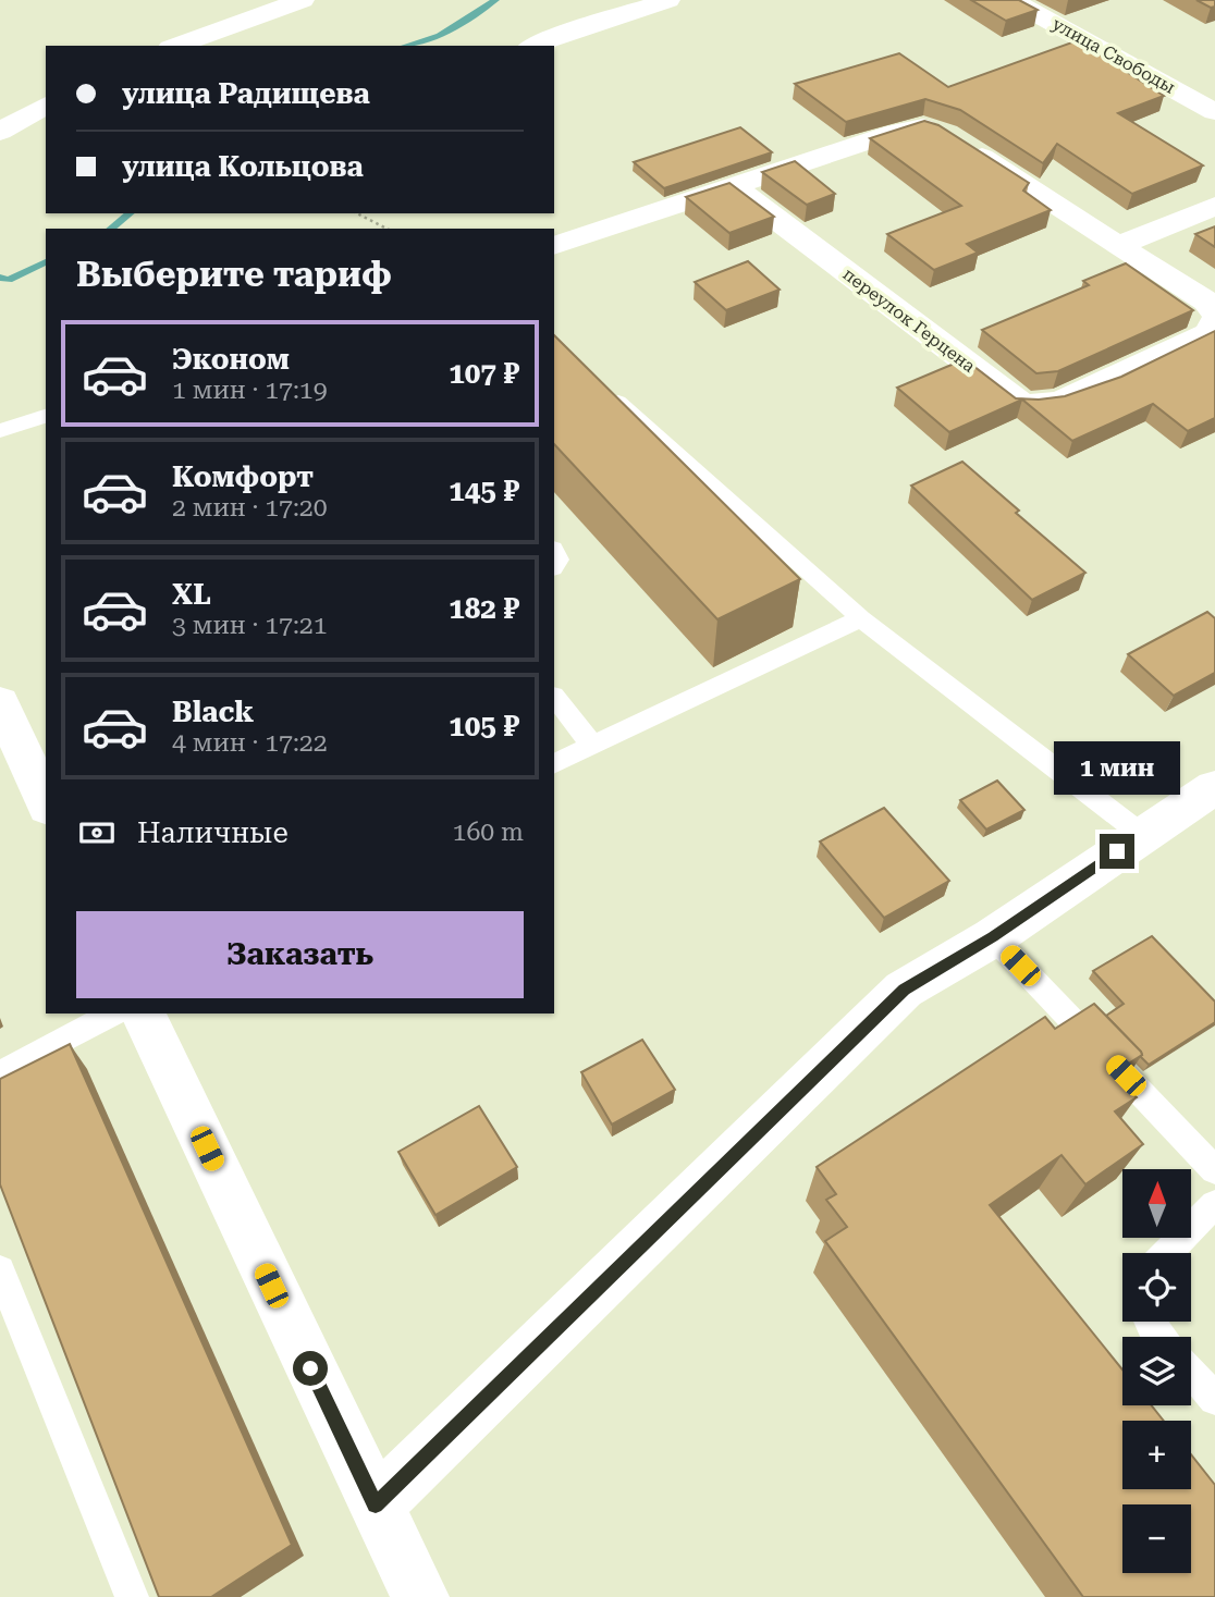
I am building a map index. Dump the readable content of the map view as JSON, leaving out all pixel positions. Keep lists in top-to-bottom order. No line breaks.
{"streets":{"street":["улица Свободы","переулок Герцена"]},"north":"top","page":{"banner":["улица Радищева","улица Кольцова"],"heading":"Выберите тариф","list":[{"name":"Эконом","note":"1 мин · 17:19","value":"107 ₽"},{"name":"Комфорт","note":"2 мин · 17:20","value":"145 ₽"},{"name":"XL","note":"3 мин · 17:21","value":"182 ₽"},{"name":"Black","note":"4 мин · 17:22","value":"105 ₽"}],"bubble":"1 мин","pay":["Наличные","160 m"],"buttons":"Заказать","map_buttons":["+","−"]}}
